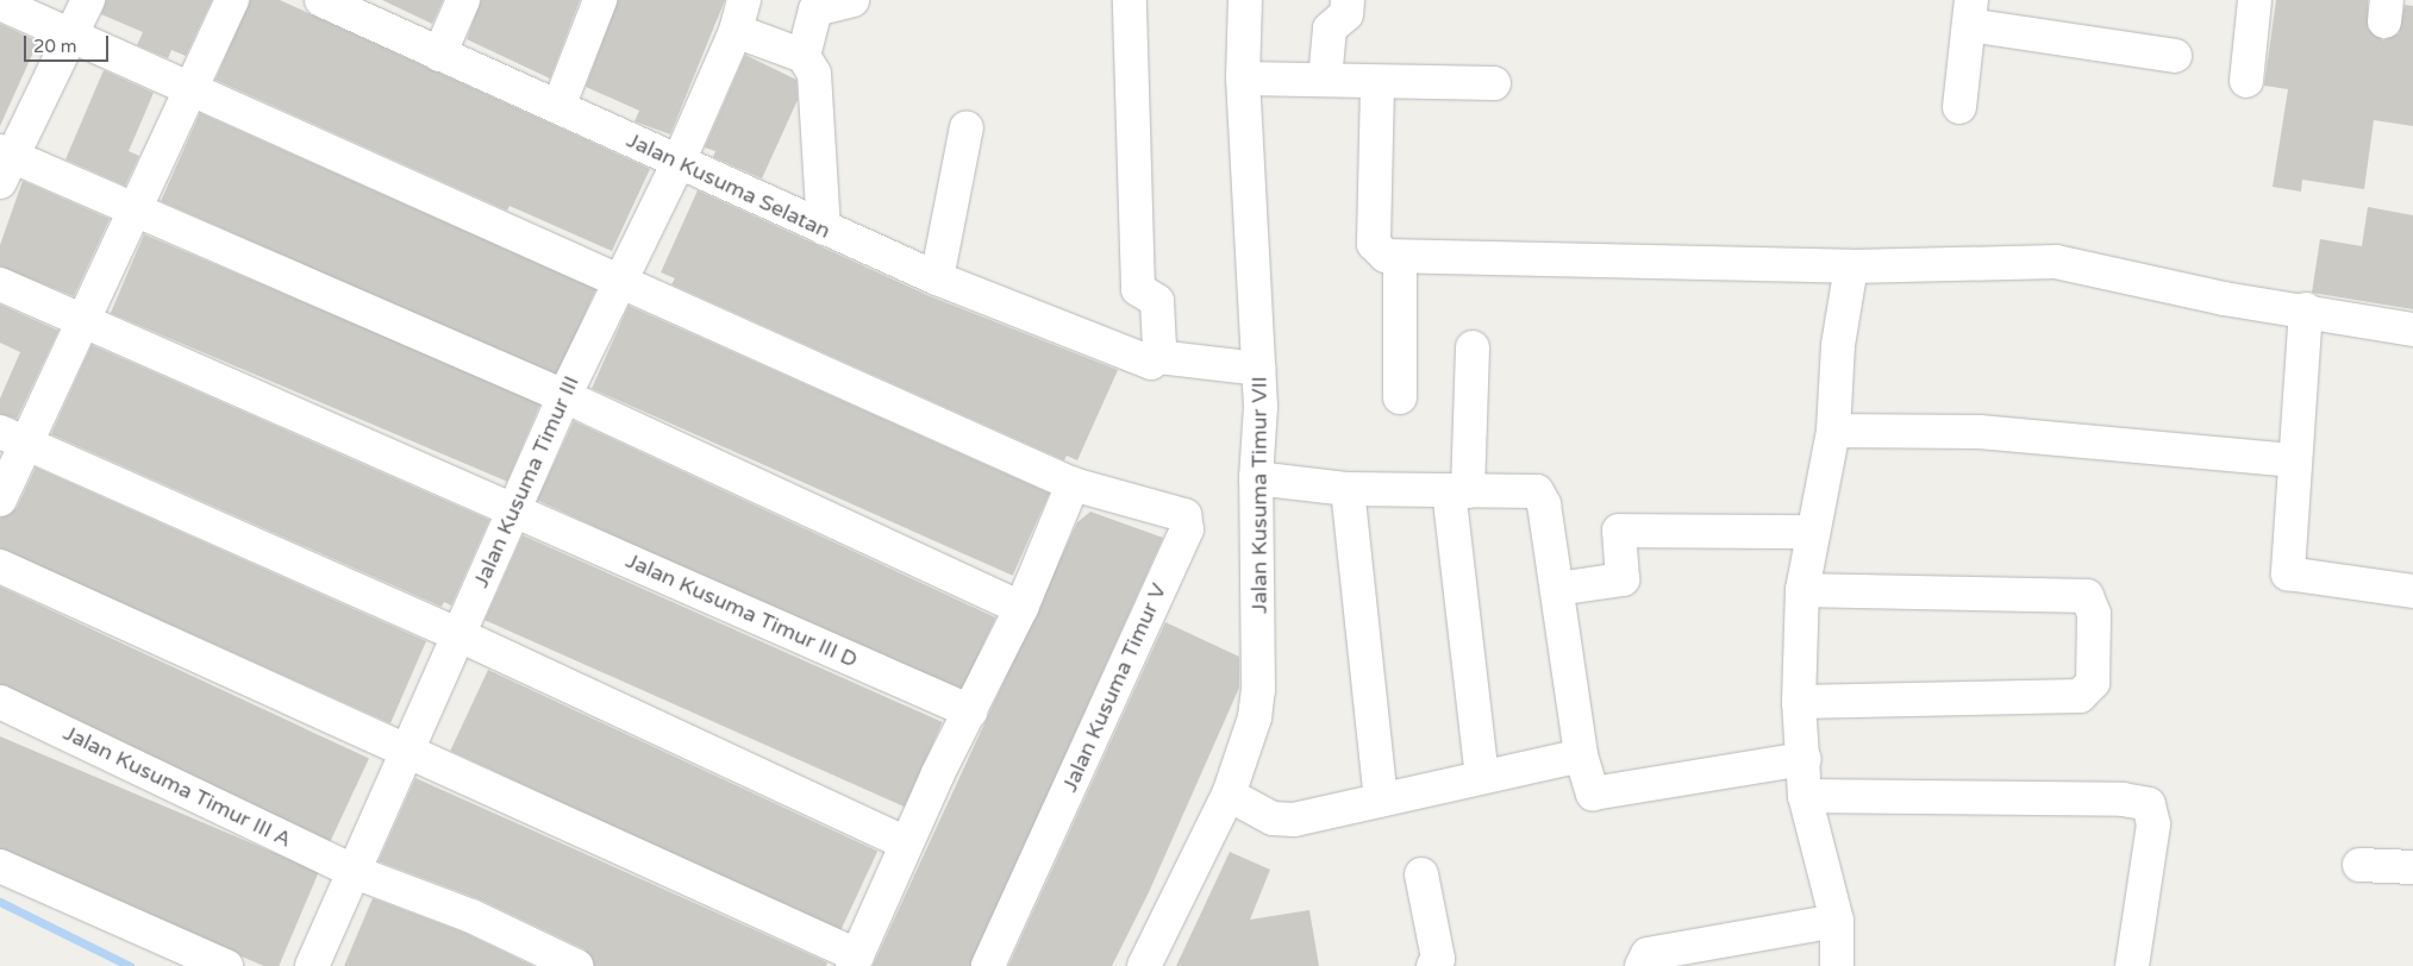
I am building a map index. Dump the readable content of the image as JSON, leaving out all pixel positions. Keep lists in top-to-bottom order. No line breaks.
{"streets":{"street":["Jalan Kusuma Selatan","Jalan Kusuma Timur III","Jalan Kusuma Timur VII","Jalan Kusuma Timur III D","Jalan Kusuma Timur V","Jalan Kusuma Timur III A"]},"crossings":[["Jalan Kusuma Selatan","Jalan Kusuma Timur III"],["Jalan Kusuma Selatan","Jalan Kusuma Timur VII"],["Jalan Kusuma Timur III","Jalan Kusuma Timur III D"],["Jalan Kusuma Timur III","Jalan Kusuma Timur III A"]],"scale_bar":"20 m"}
